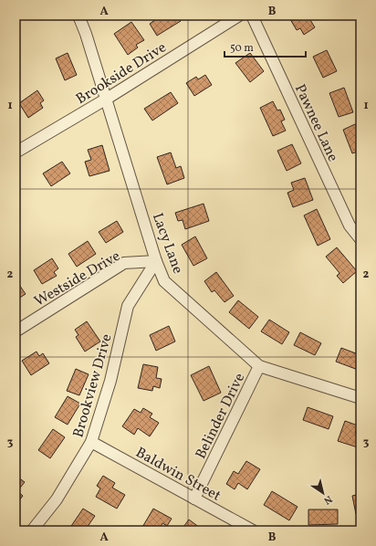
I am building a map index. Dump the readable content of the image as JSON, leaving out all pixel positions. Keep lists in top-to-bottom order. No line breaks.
{"streets":{"street":["Brookside Drive","Pawnee Lane","Lacy Lane","Westside Drive","Brookview Drive","Belinder Drive","Baldwin Street"]},"crossings":[["Brookside Drive","Lacy Lane"],["Lacy Lane","Westside Drive"],["Lacy Lane","Brookview Drive"],["Lacy Lane","Belinder Drive"],["Westside Drive","Brookview Drive"],["Brookview Drive","Baldwin Street"],["Belinder Drive","Baldwin Street"]],"scale_bar":"50 m","north":"bottom right","grid":{"columns":["A","B"],"rows":["1","2","3"]}}
